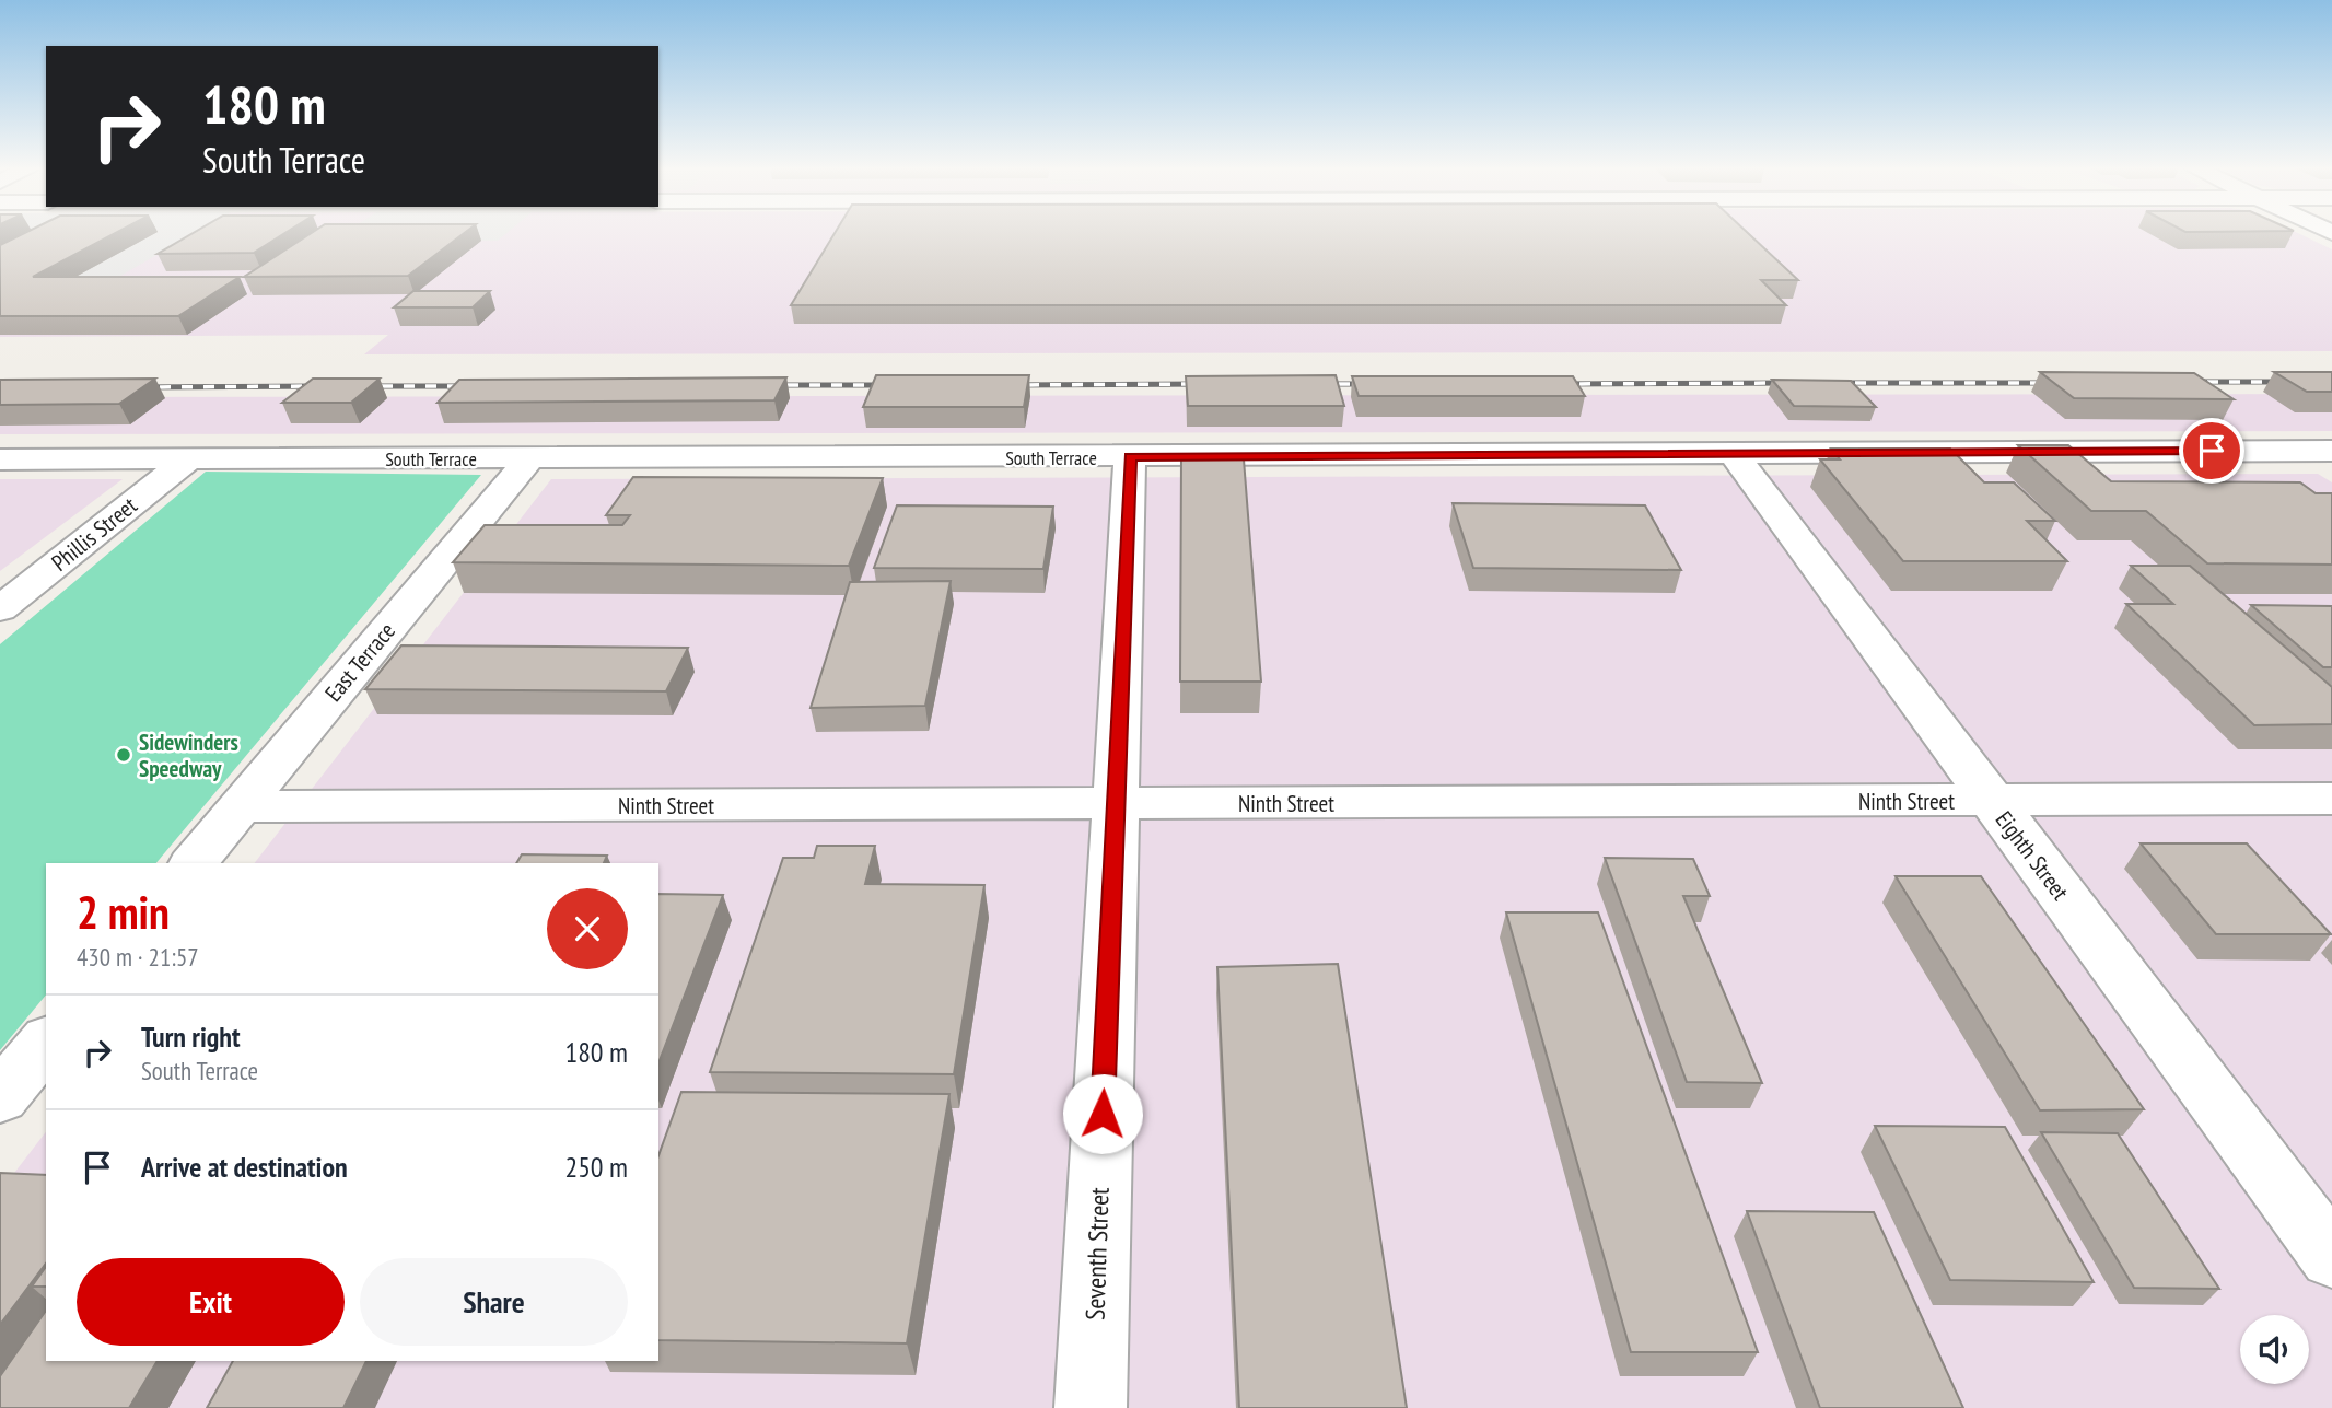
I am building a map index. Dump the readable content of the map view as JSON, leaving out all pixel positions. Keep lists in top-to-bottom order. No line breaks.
{"streets":{"street":["South Terrace","Phillis Street","East Terrace","Ninth Street","Eighth Street","Seventh Street"]},"crossings":[["South Terrace","Phillis Street"],["South Terrace","East Terrace"],["South Terrace","Eighth Street"],["South Terrace","Seventh Street"],["East Terrace","Ninth Street"],["Ninth Street","Eighth Street"],["Ninth Street","Seventh Street"]],"places":["Sidewinders Speedway"],"page":{"turn":["180 m","South Terrace"],"heading":["2 min","430 m · 21:57"],"list":[{"name":"Turn right","note":"South Terrace","value":"180 m"},{"name":"Arrive at destination","value":"250 m"}],"buttons":["Exit","Share"]}}
